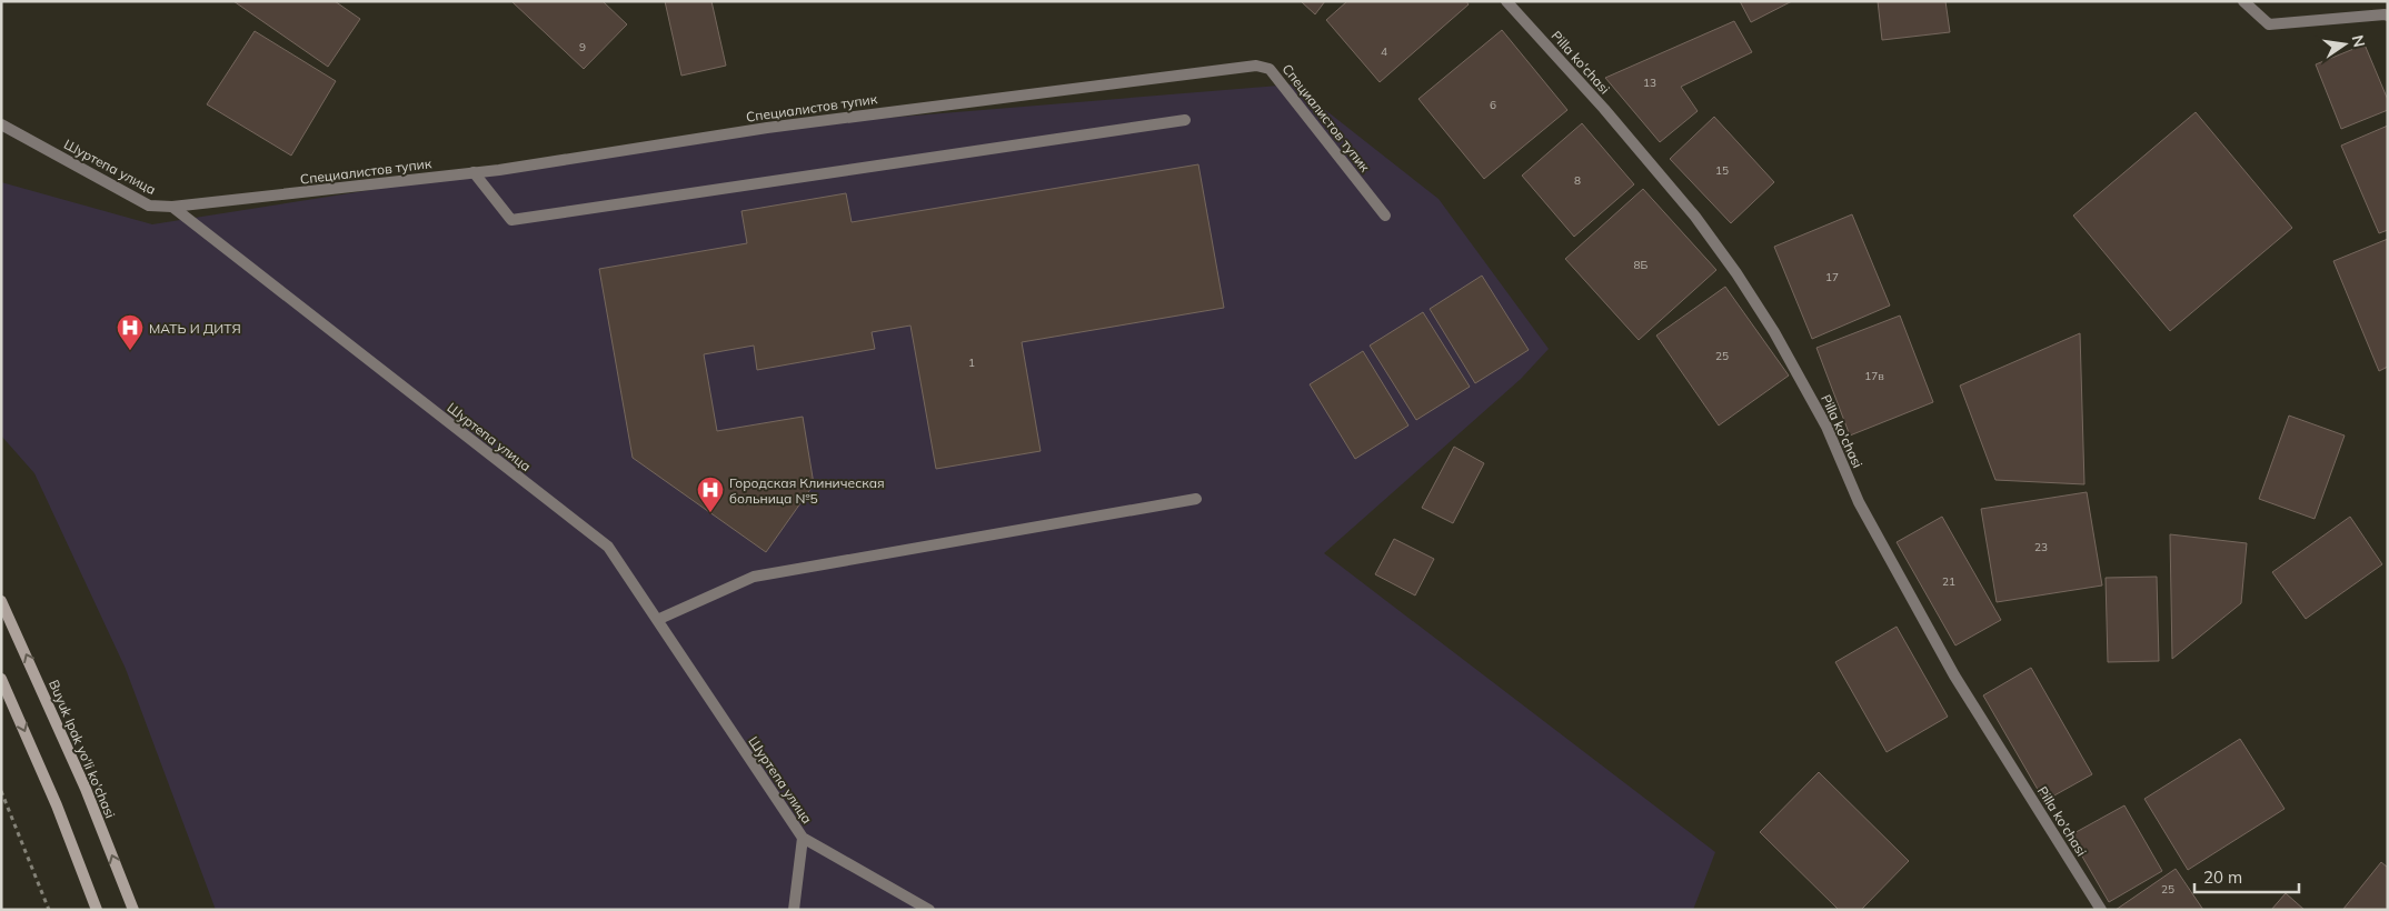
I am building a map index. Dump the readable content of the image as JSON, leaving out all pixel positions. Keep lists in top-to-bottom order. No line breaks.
{"streets":{"main road":["Buyuk Ipak yo'li ko'chasi"],"street":["Pilla ko'chasi","Специалистов тупик","Шуртепа улица"]},"crossings":[["Специалистов тупик","Шуртепа улица"]],"places":{"hospital":["МАТЬ И ДИТЯ","Городская Клиническая больница №5"]},"house_numbers":["9","4","13","6","15","8","8Б","17","25","1","17в","23","21","25"],"scale_bar":"20 m","north":"right"}
